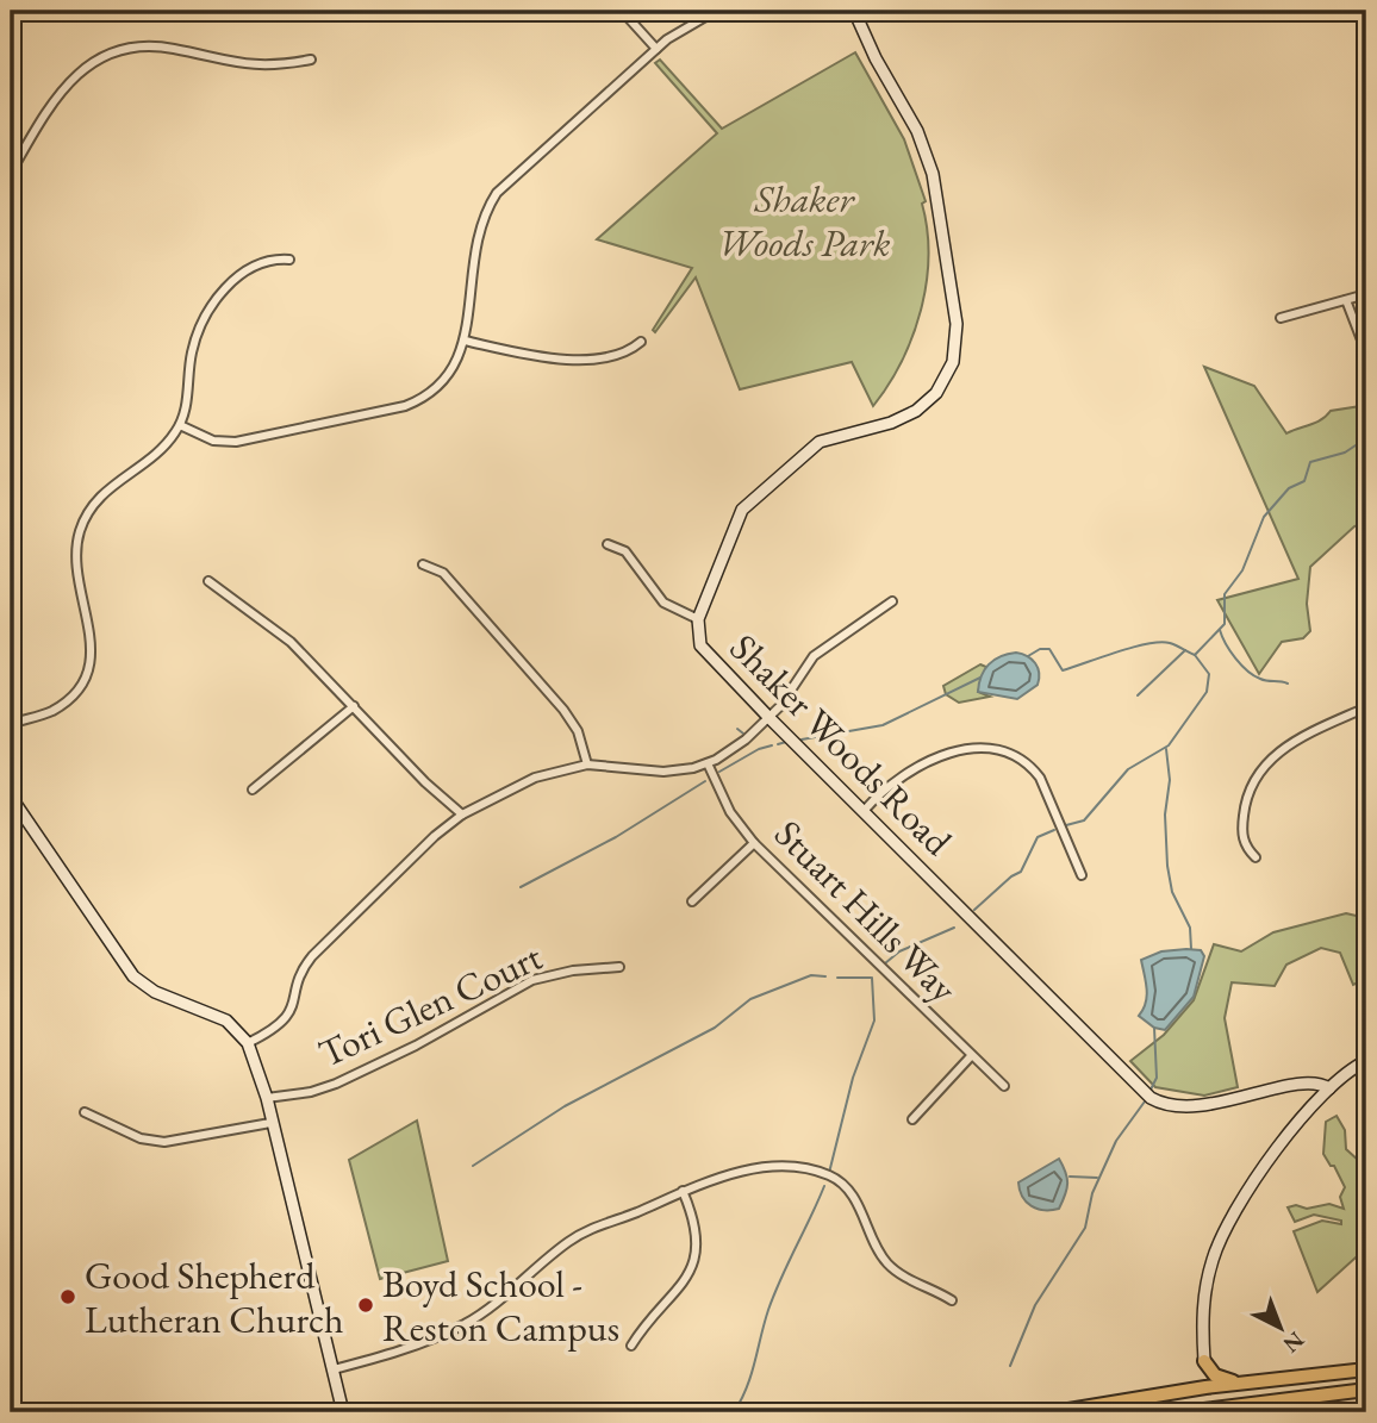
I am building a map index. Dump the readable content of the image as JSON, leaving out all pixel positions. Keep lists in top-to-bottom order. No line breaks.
{"streets":{"street":["Shaker Woods Road","Stuart Hills Way","Tori Glen Court"]},"parks":["Shaker Woods Park"],"places":["Good Shepherd Lutheran Church","Boyd School - Reston Campus"],"north":"bottom right"}
